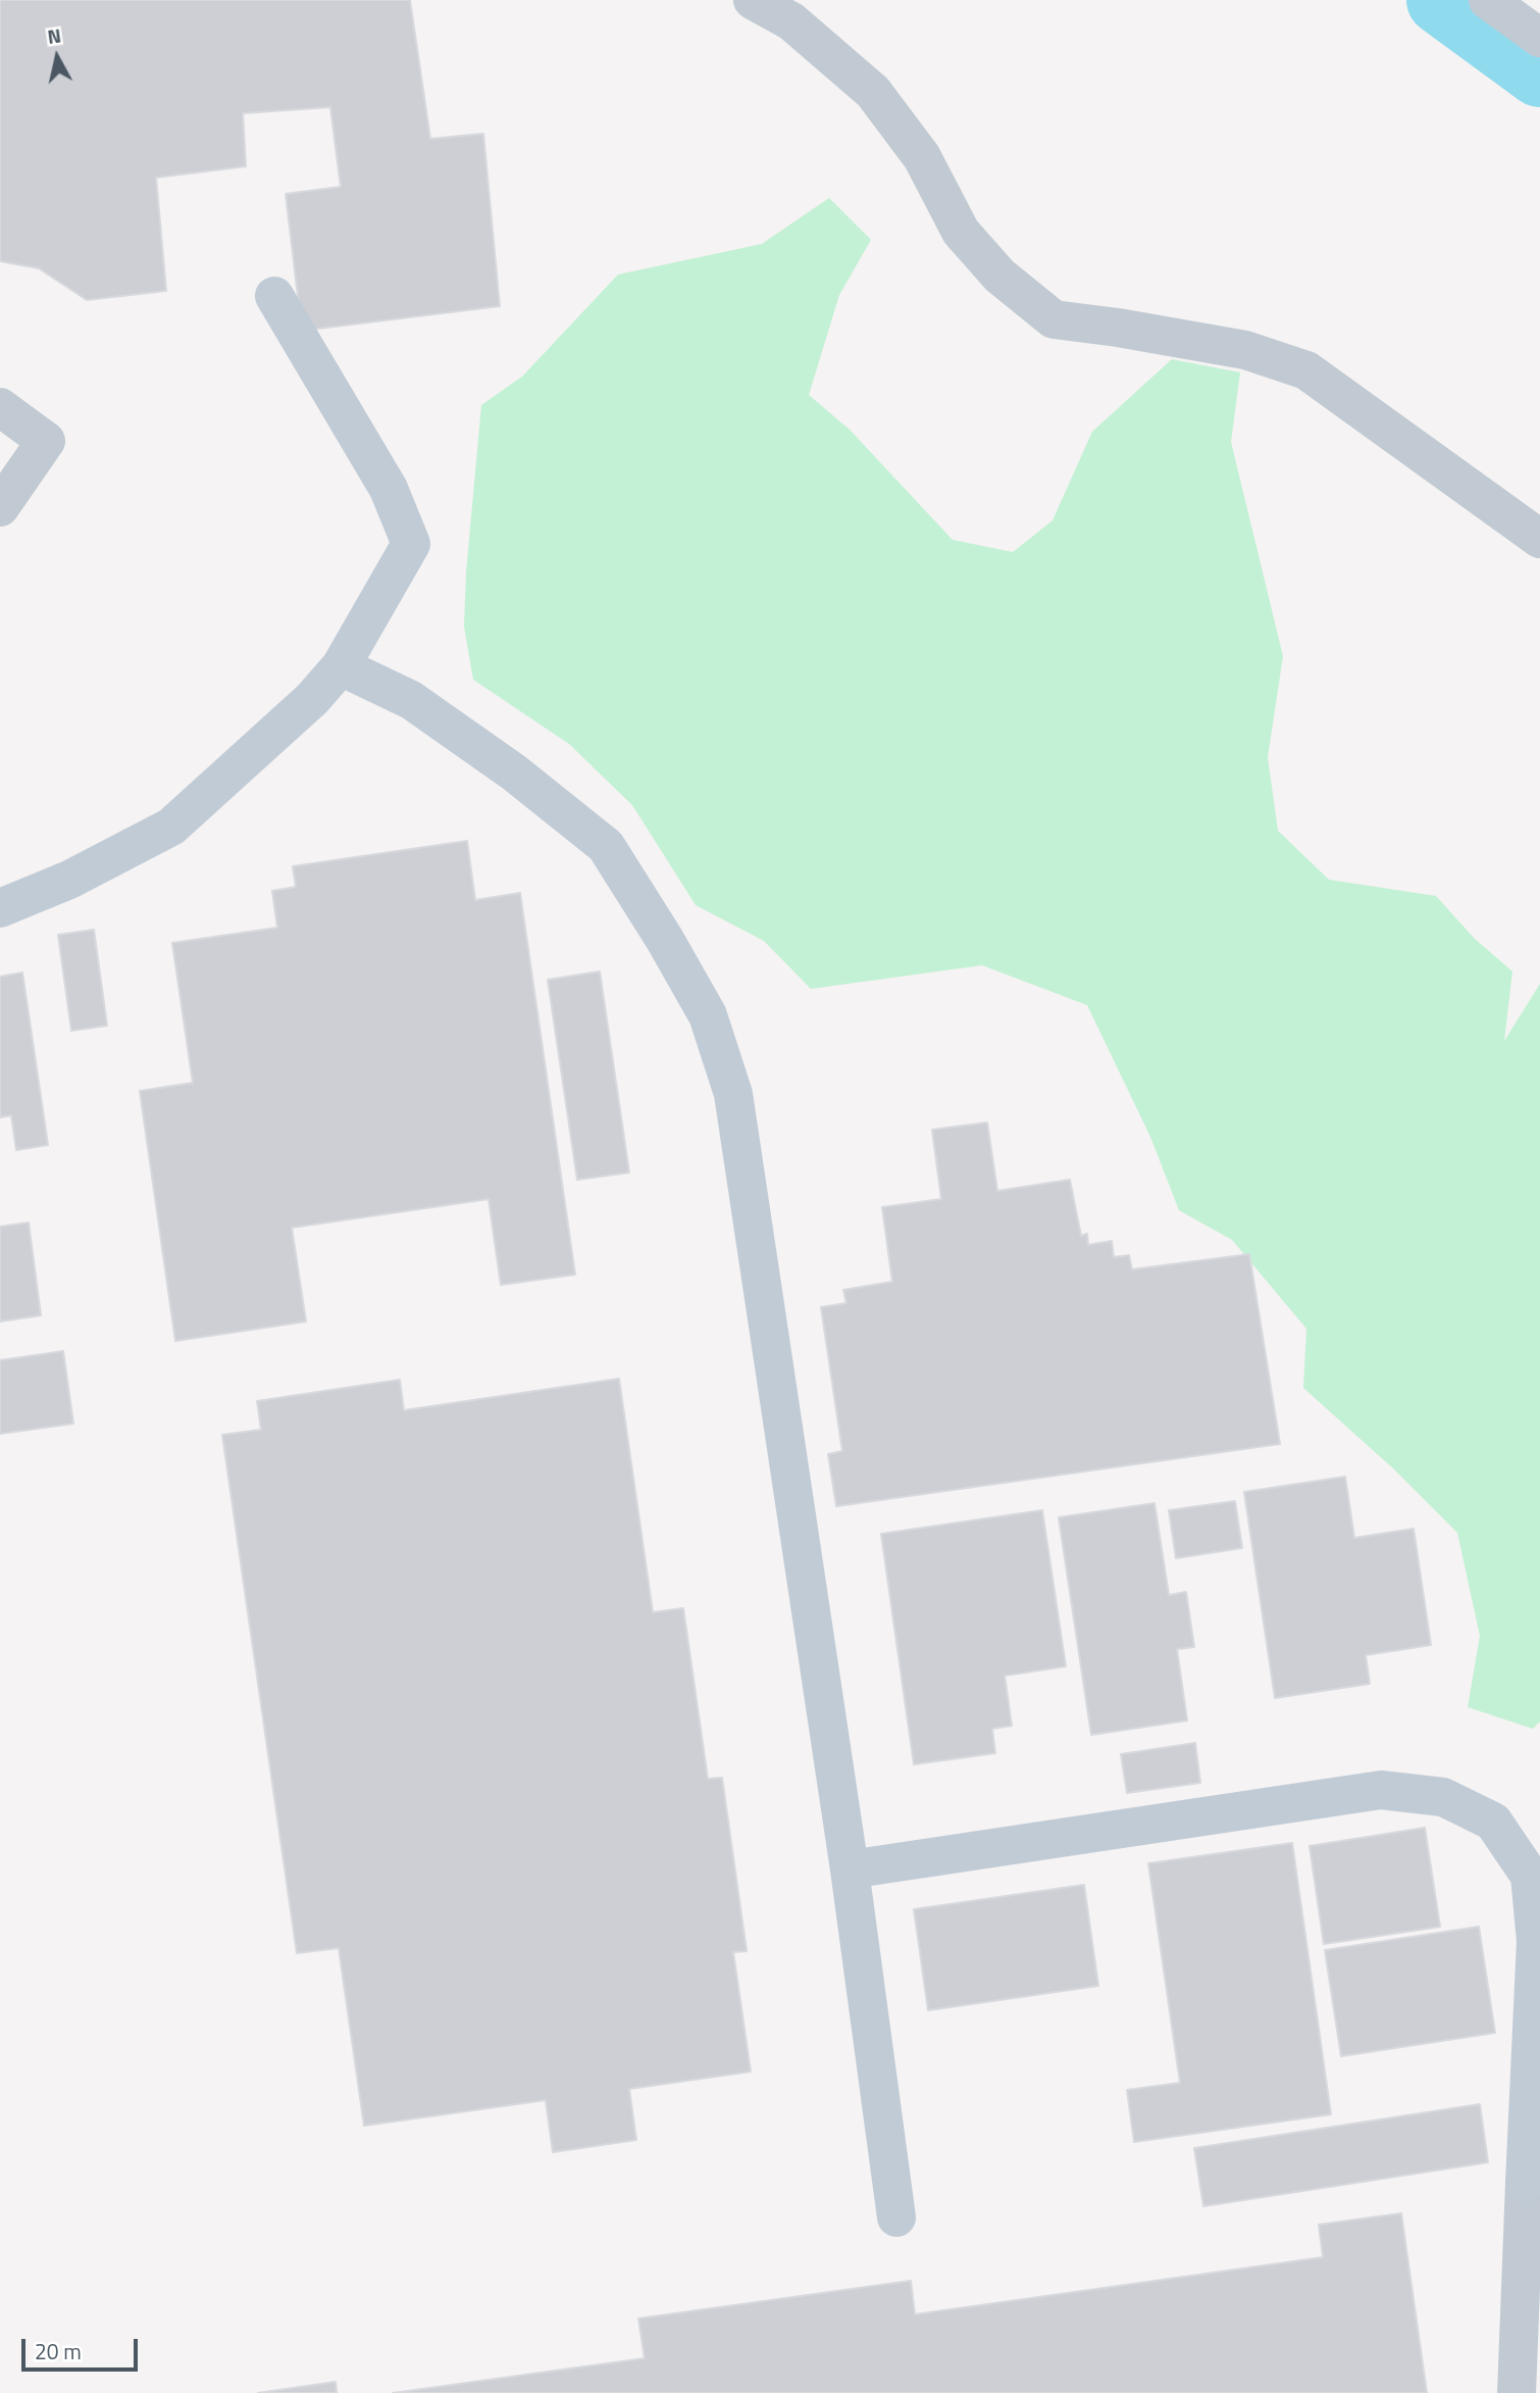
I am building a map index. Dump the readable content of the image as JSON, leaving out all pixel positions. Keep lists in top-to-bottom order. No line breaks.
{"scale_bar":"20 m","north":"top"}
